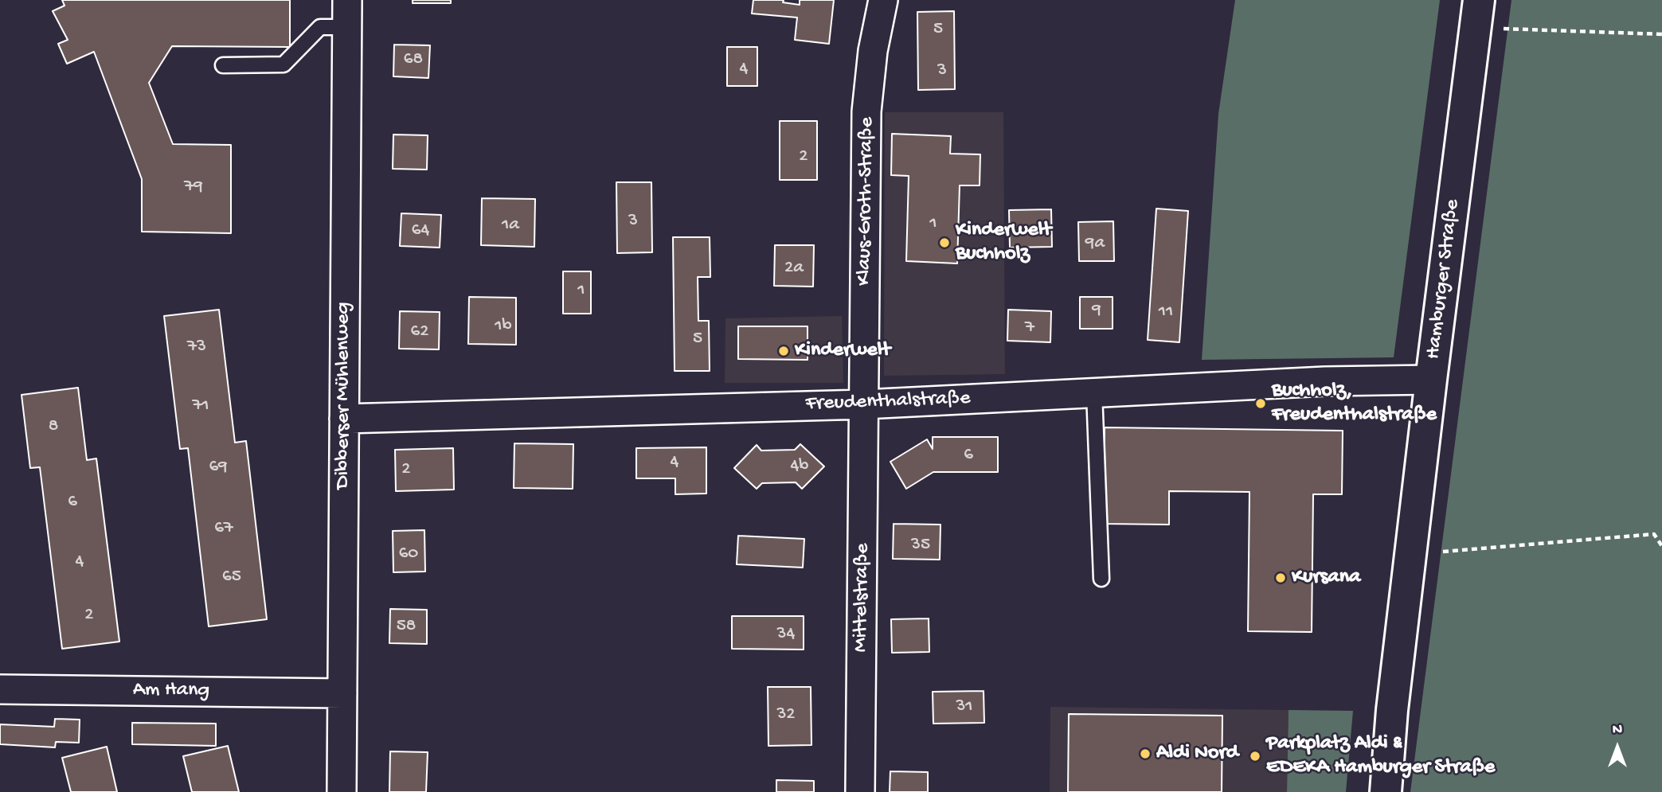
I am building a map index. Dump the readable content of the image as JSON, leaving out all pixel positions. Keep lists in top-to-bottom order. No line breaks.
{"streets":{"main road":["Hamburger Straße"],"street":["Klaus-Groth-Straße","Dibberser Mühlenweg","Freudenthalstraße","Mittelstraße","Am Hang"]},"crossings":[["Klaus-Groth-Straße","Freudenthalstraße"],["Klaus-Groth-Straße","Mittelstraße"],["Hamburger Straße","Freudenthalstraße"],["Dibberser Mühlenweg","Freudenthalstraße"],["Dibberser Mühlenweg","Am Hang"],["Freudenthalstraße","Mittelstraße"]],"places":["Kinderwelt Buchholz","Kinderwelt","Buchholz, Freudenthalstraße","Kursana","Aldi Nord","Parkplatz Aldi & EDEKA Hamburger Straße"],"house_numbers":["5","68","4","3","2","79","3","1","1a","64","9a","2a","1","9","11","1b","7","62","5","73","71","8","6","4","4b","69","2","6","67","35","60","4","65","2","58","34","31","32"],"north":"top"}
